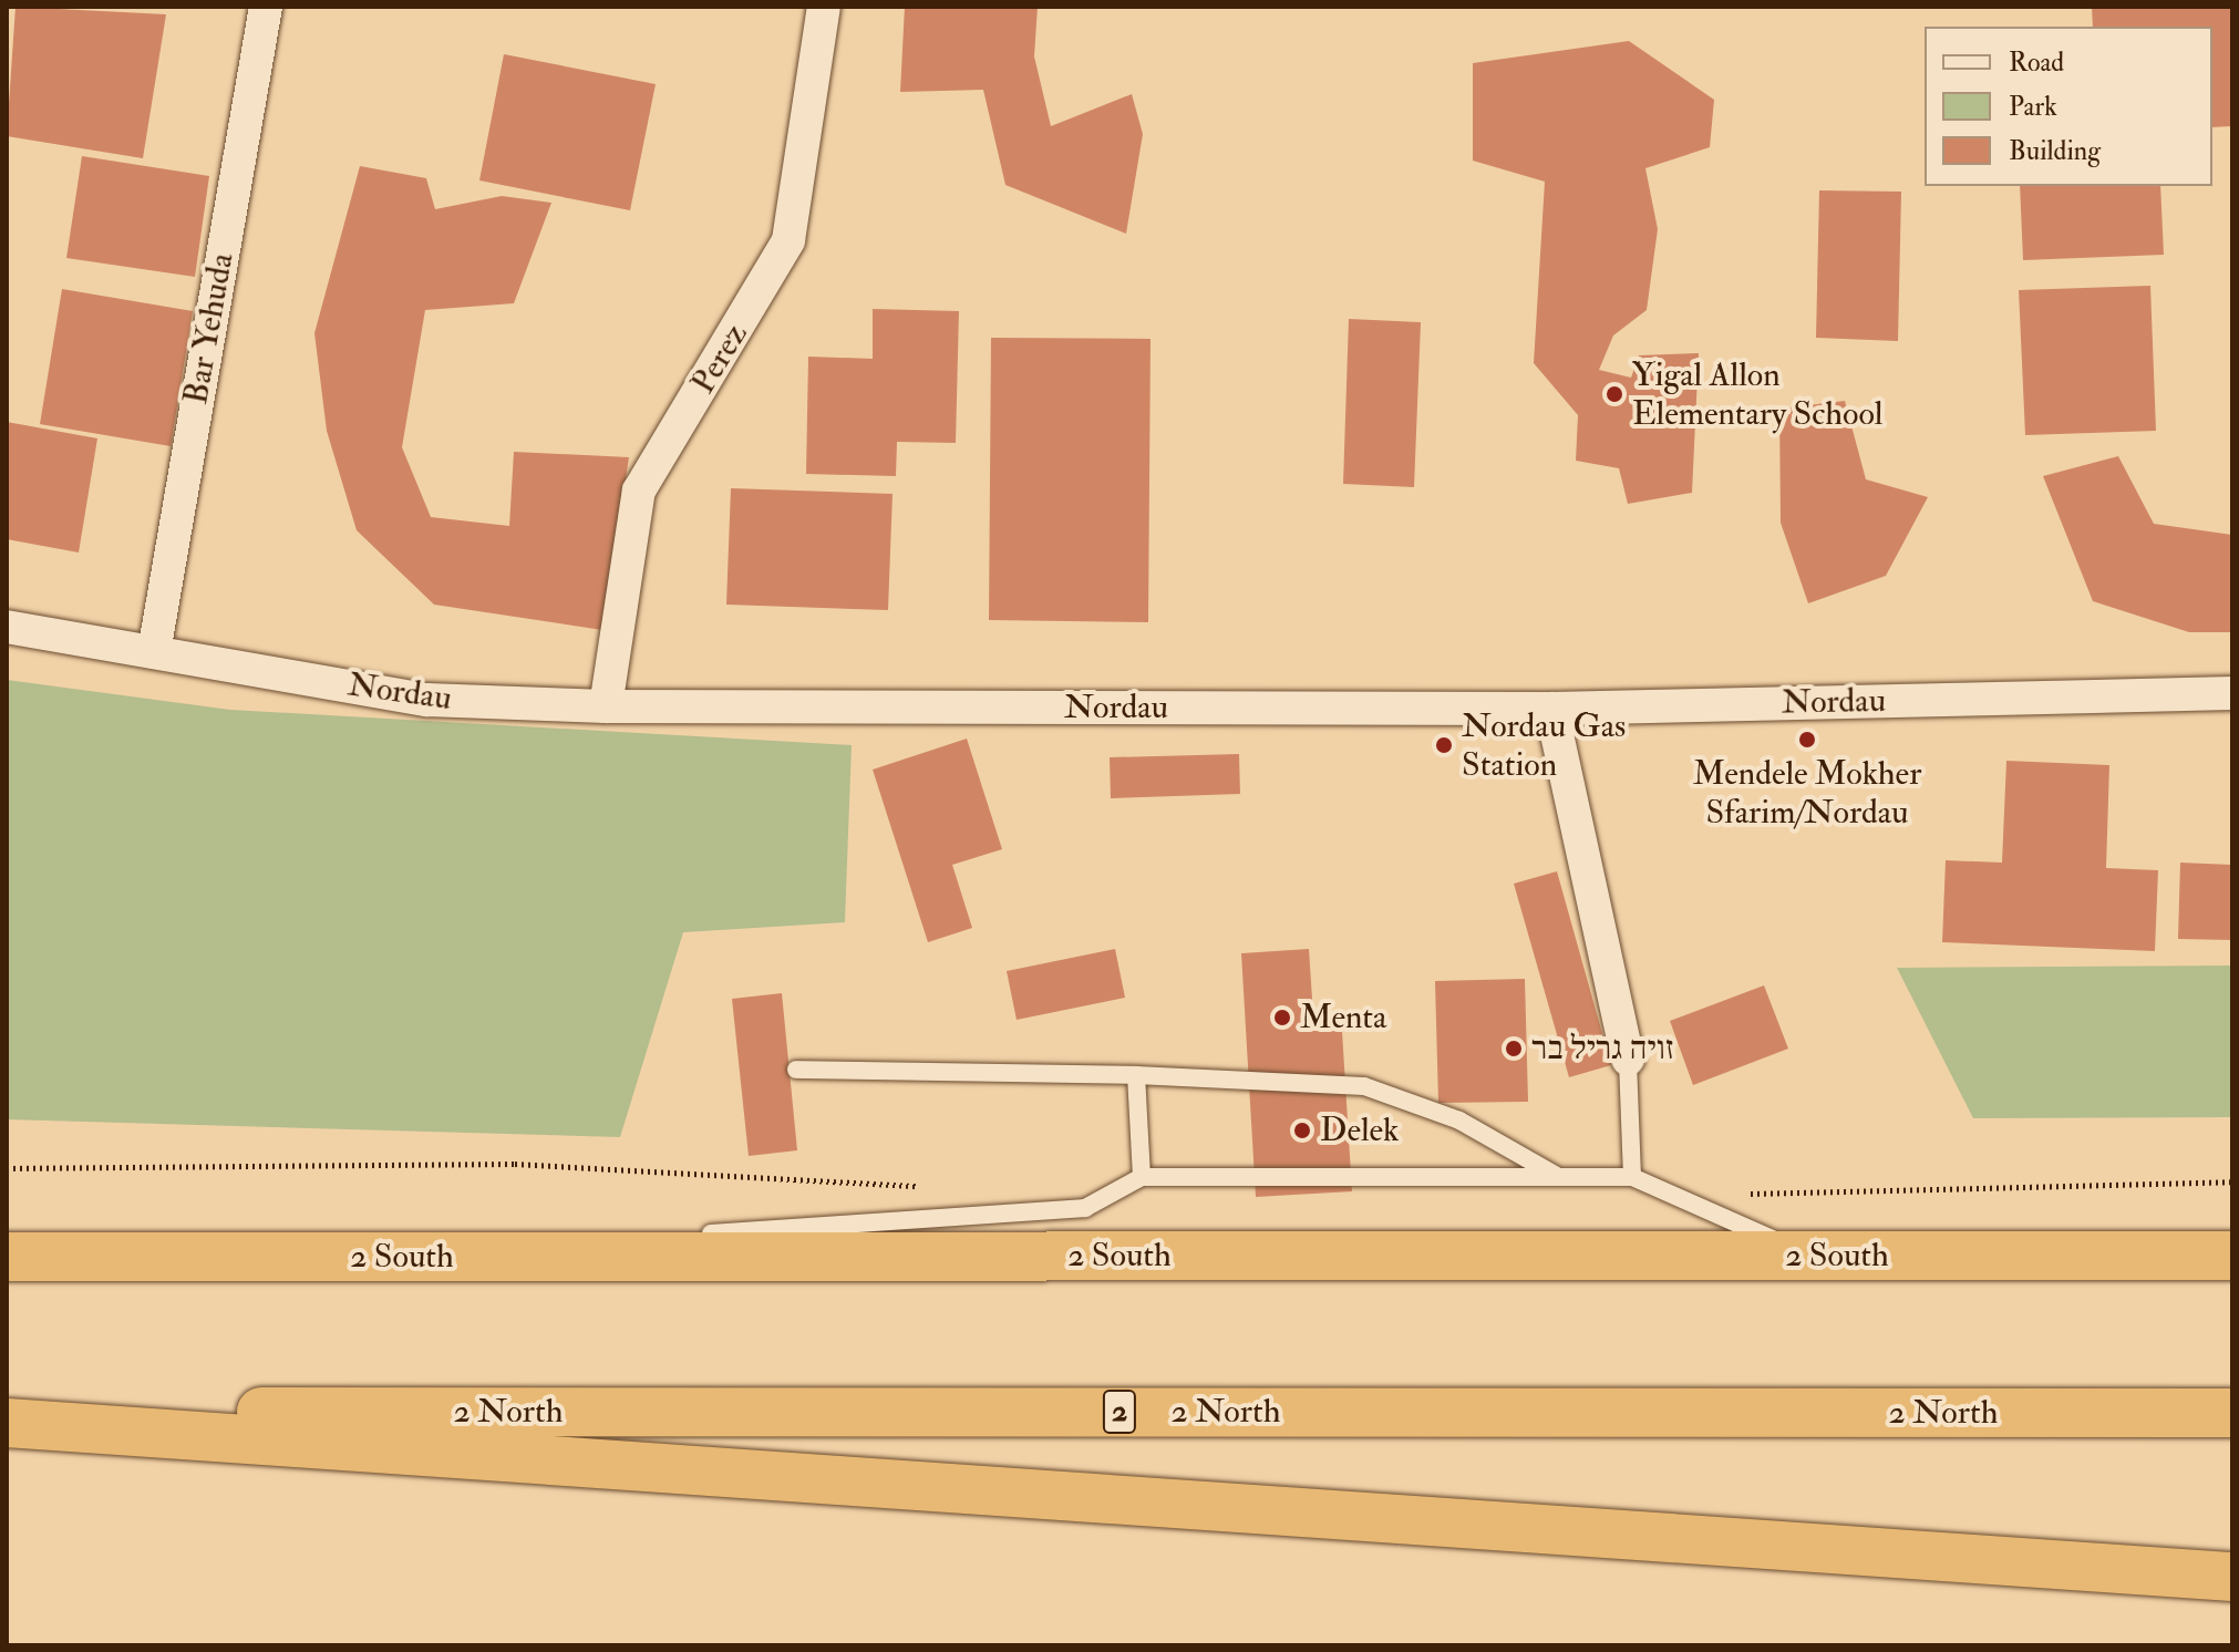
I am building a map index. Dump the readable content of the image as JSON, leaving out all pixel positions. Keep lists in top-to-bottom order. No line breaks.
{"streets":{"highway":["2 South","2 North","2"],"street":["Bar Yehuda","Perez","Nordau"]},"crossings":[["Bar Yehuda","Nordau"],["Perez","Nordau"]],"places":["Yigal Allon Elementary School","Mendele Mokher Sfarim/Nordau","Nordau Gas Station","Menta","זויה גריל בר","Delek"],"legend":["Road","Park","Building"]}
